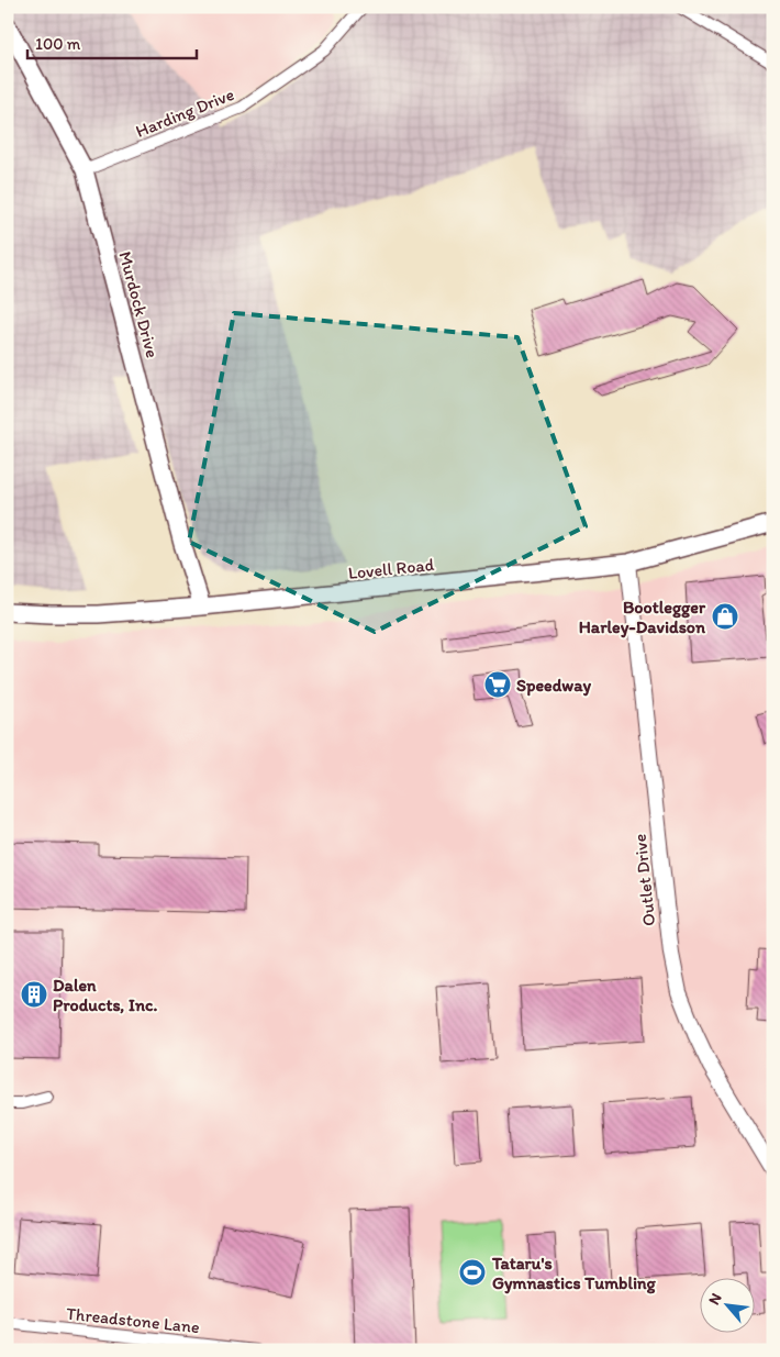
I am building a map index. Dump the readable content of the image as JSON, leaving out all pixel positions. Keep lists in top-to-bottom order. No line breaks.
{"streets":{"main road":["Murdock Drive","Lovell Road"],"street":["Harding Drive","Outlet Drive","Threadstone Lane"]},"crossings":[["Harding Drive","Murdock Drive"],["Murdock Drive","Lovell Road"],["Lovell Road","Outlet Drive"]],"places":{"shop":["Bootlegger Harley-Davidson"],"supermarket":["Speedway"],"building":["Dalen Products, Inc."],"sports":["Tataru's Gymnastics Tumbling"]},"scale_bar":"100 m","north":"top left"}
